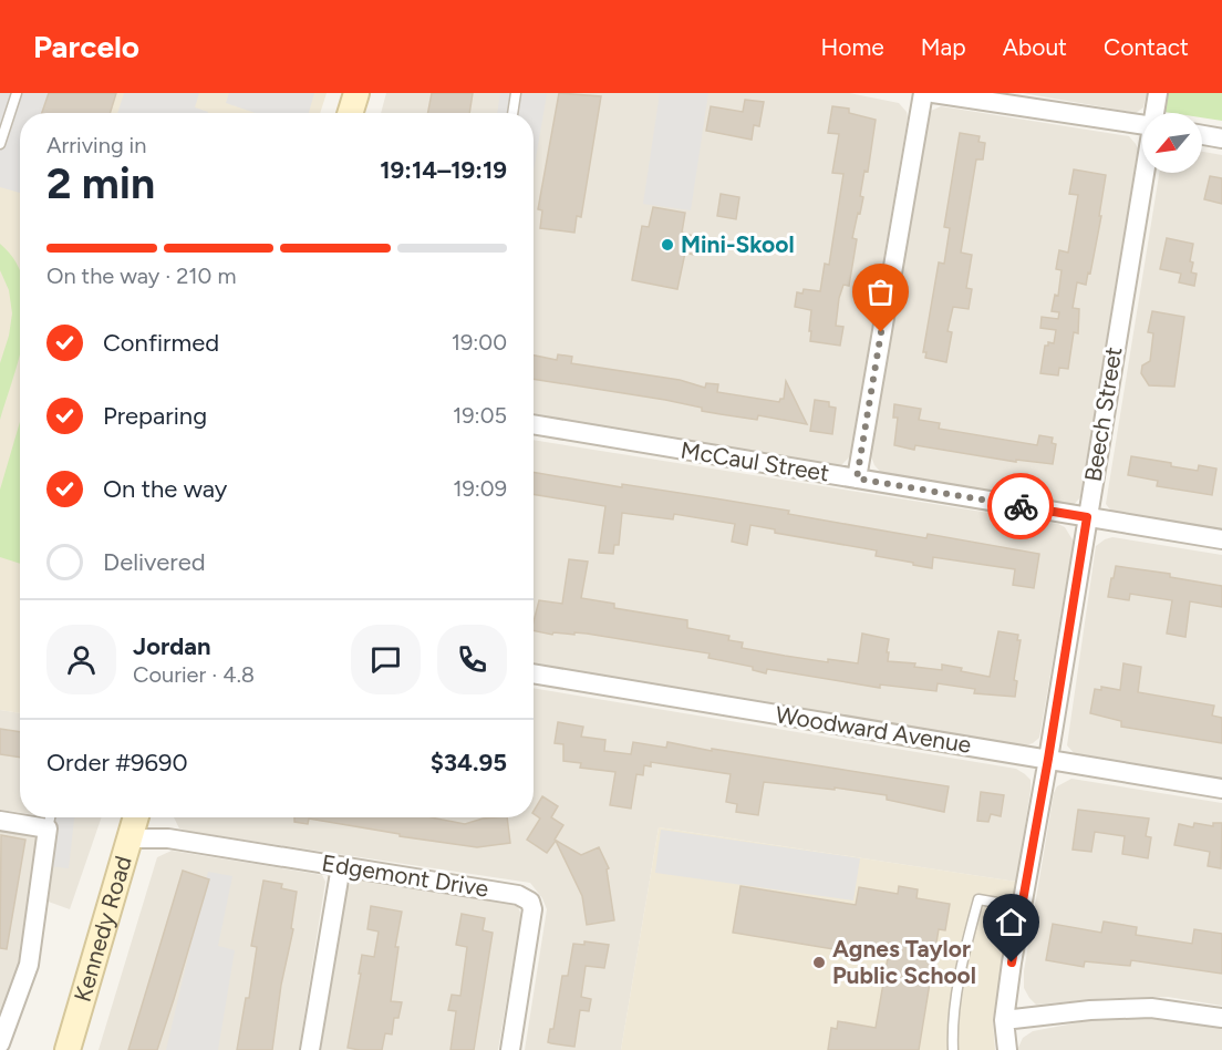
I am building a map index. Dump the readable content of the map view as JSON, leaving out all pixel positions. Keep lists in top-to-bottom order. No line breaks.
{"streets":{"main road":["Kennedy Road"],"street":["Beech Street","McCaul Street","Woodward Avenue","Edgemont Drive"]},"crossings":[["Beech Street","McCaul Street"],["Beech Street","Woodward Avenue"],["Edgemont Drive","Kennedy Road"]],"places":["Mini-Skool","Agnes Taylor Public School"],"north":"bottom left","page":{"header":"Parcelo","nav":["Home","Map","About","Contact"],"heading":["2 min","Arriving in","19:14–19:19"],"panel":["Jordan","Courier · 4.8","Order #9690","$34.95"],"bar":"On the way · 210 m","list":[["Confirmed","19:00"],["Preparing","19:05"],["On the way","19:09"],"Delivered"]}}
